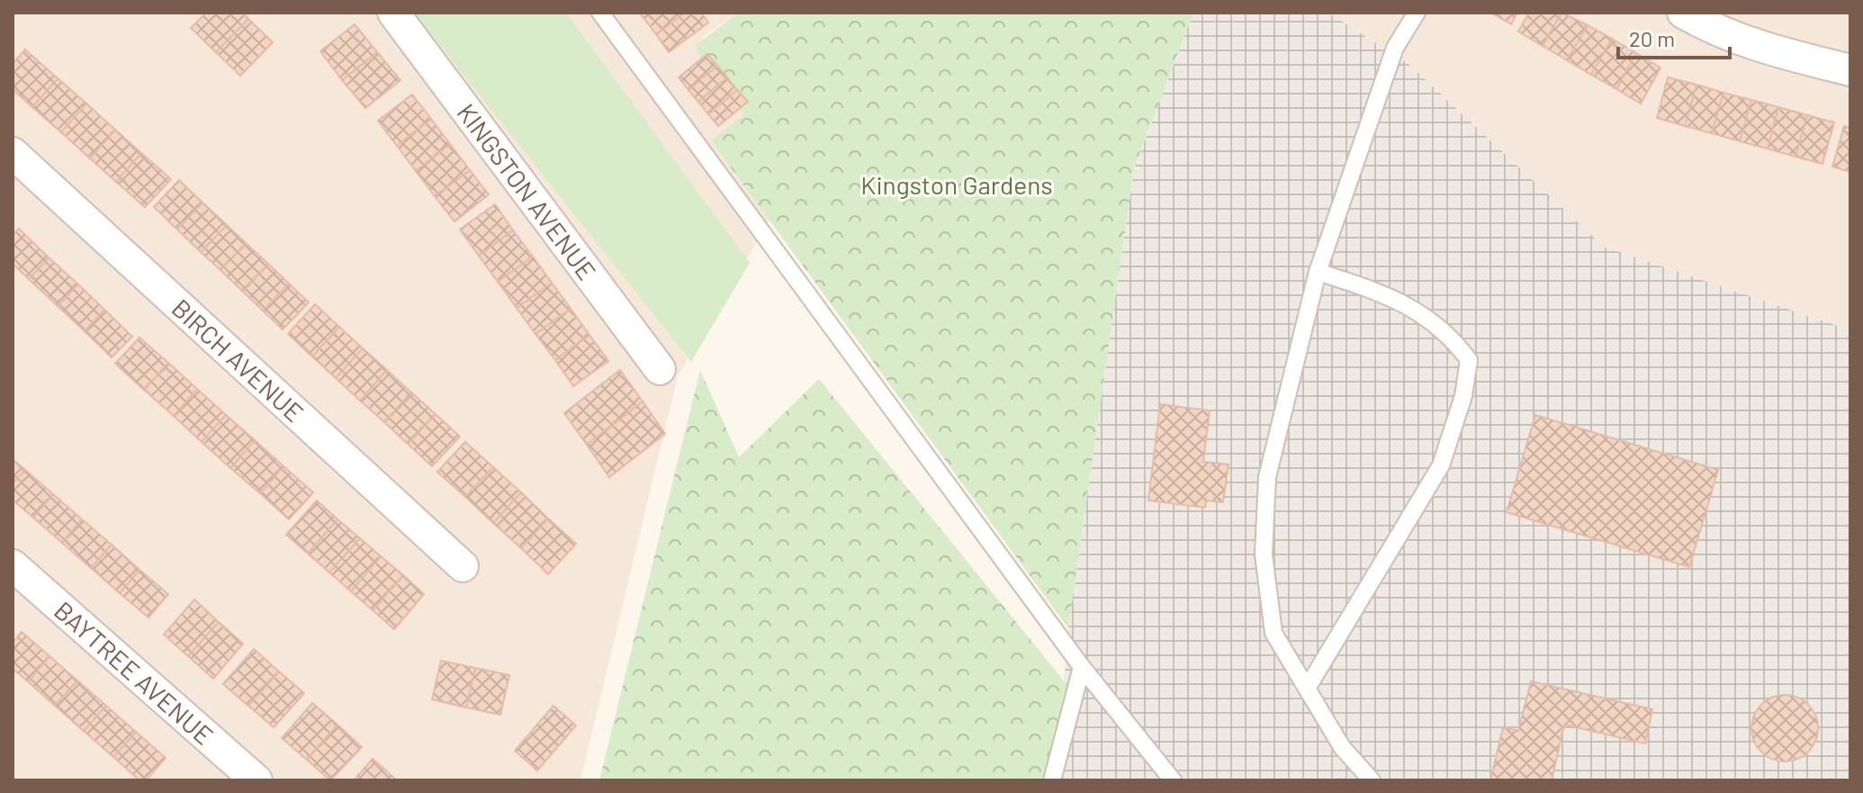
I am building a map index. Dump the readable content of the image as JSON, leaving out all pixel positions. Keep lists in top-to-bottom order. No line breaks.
{"streets":{"street":["KINGSTON AVENUE","BIRCH AVENUE","BAYTREE AVENUE"]},"parks":["Kingston Gardens"],"scale_bar":"20 m"}
